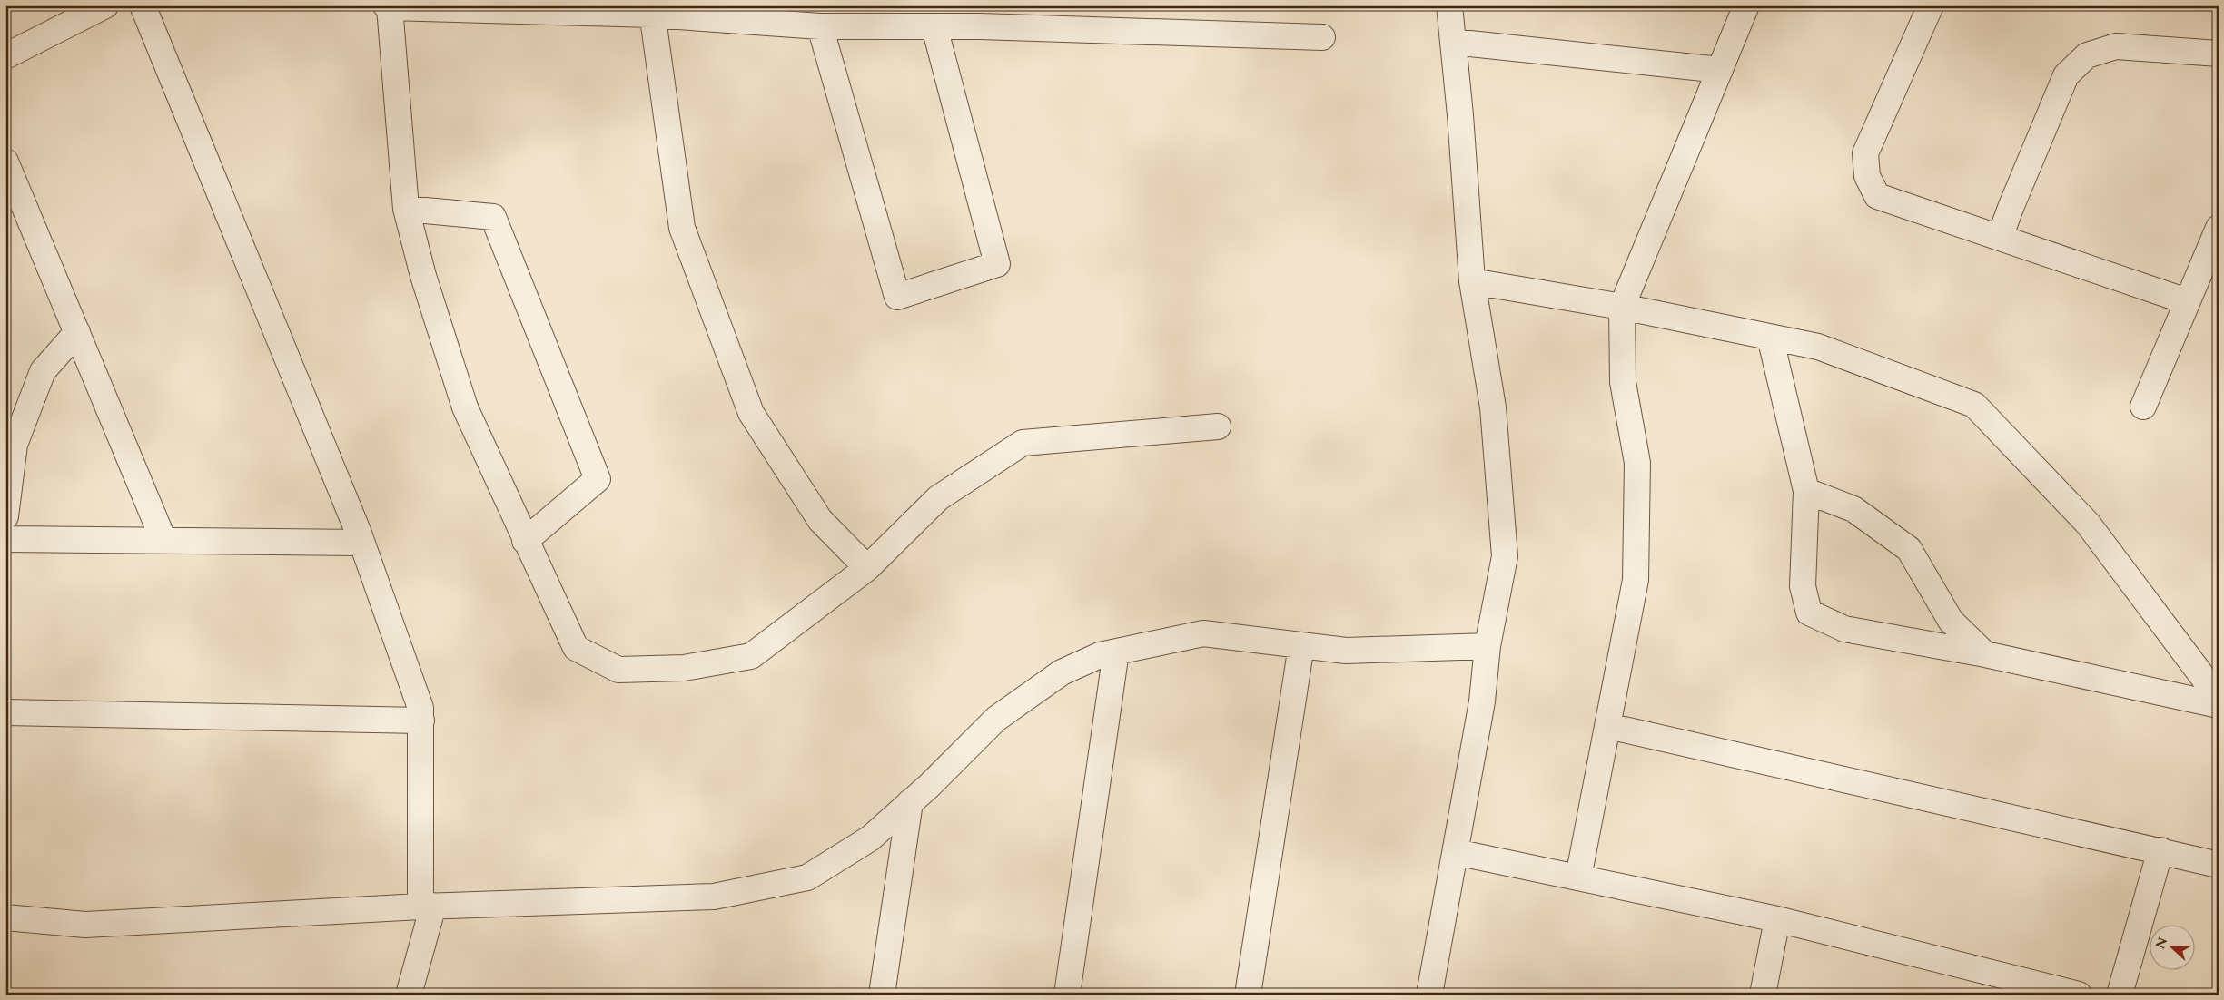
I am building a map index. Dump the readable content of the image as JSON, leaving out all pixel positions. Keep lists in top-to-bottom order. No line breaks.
{"north":"left"}
